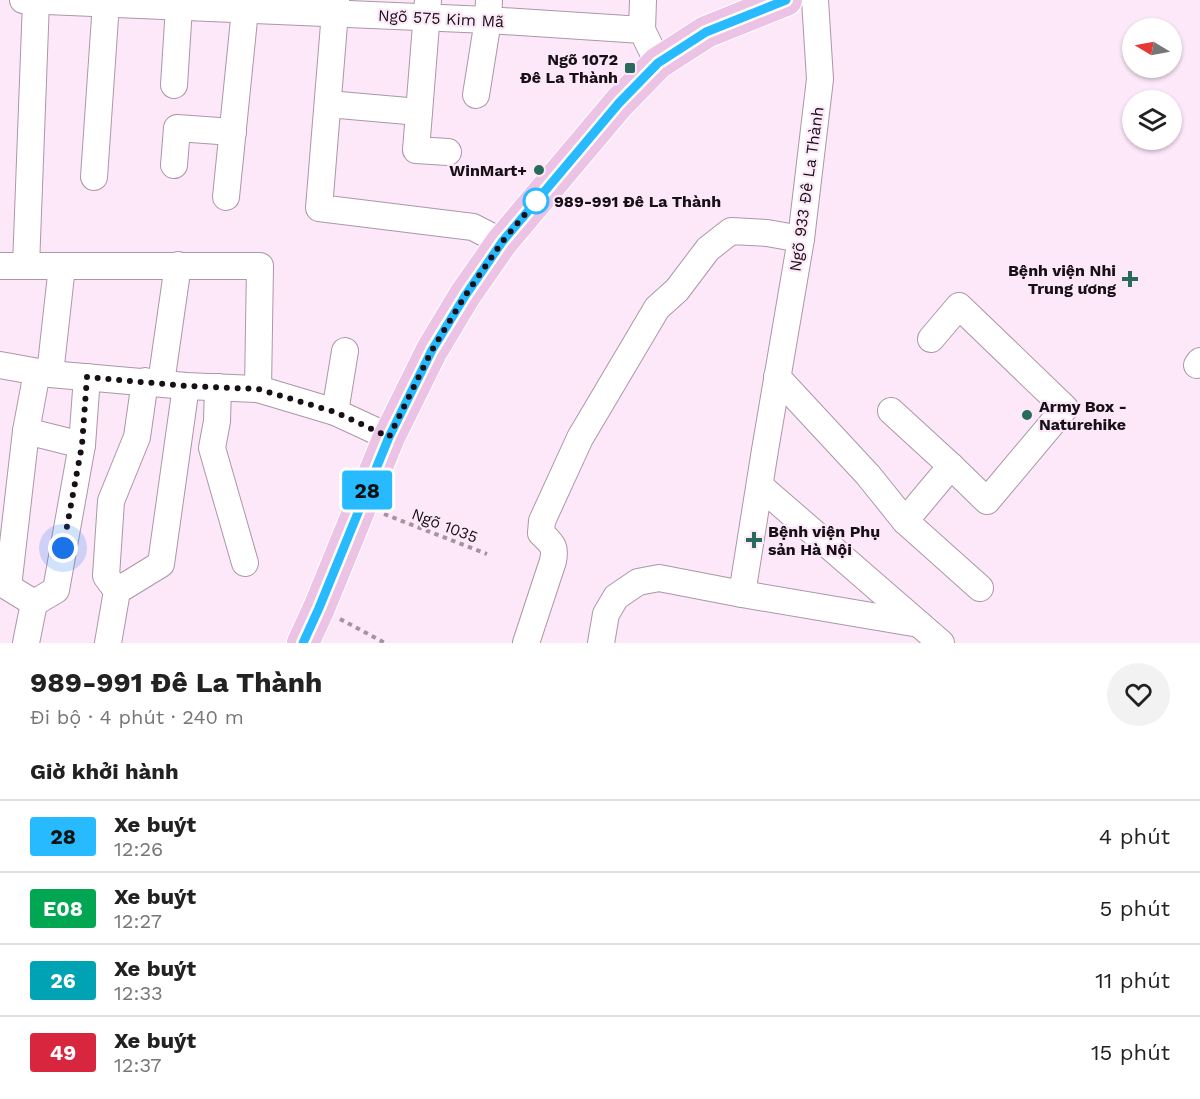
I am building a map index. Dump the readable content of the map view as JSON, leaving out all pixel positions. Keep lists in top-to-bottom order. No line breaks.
{"streets":{"street":["Ngõ 575 Kim Mã","Ngõ 933 Đê La Thành"],"path":["Ngõ 1035"]},"places":{"transit":["Ngõ 1072 Đê La Thành"],"other":["WinMart+","989-991 Đê La Thành","Army Box - Naturehike"],"health":["Bệnh viện Nhi Trung ương","Bệnh viện Phụ sản Hà Nội"]},"lines":["bus line 28"],"north":"left","page":{"on_map":"28","heading":[["989-991 Đê La Thành","Đi bộ · 4 phút · 240 m"],"Giờ khởi hành"],"list":[{"mark":"28","name":"Xe buýt","note":"12:26","value":"4 phút"},{"mark":"E08","name":"Xe buýt","note":"12:27","value":"5 phút"},{"mark":"26","name":"Xe buýt","note":"12:33","value":"11 phút"},{"mark":"49","name":"Xe buýt","note":"12:37","value":"15 phút"}]}}
